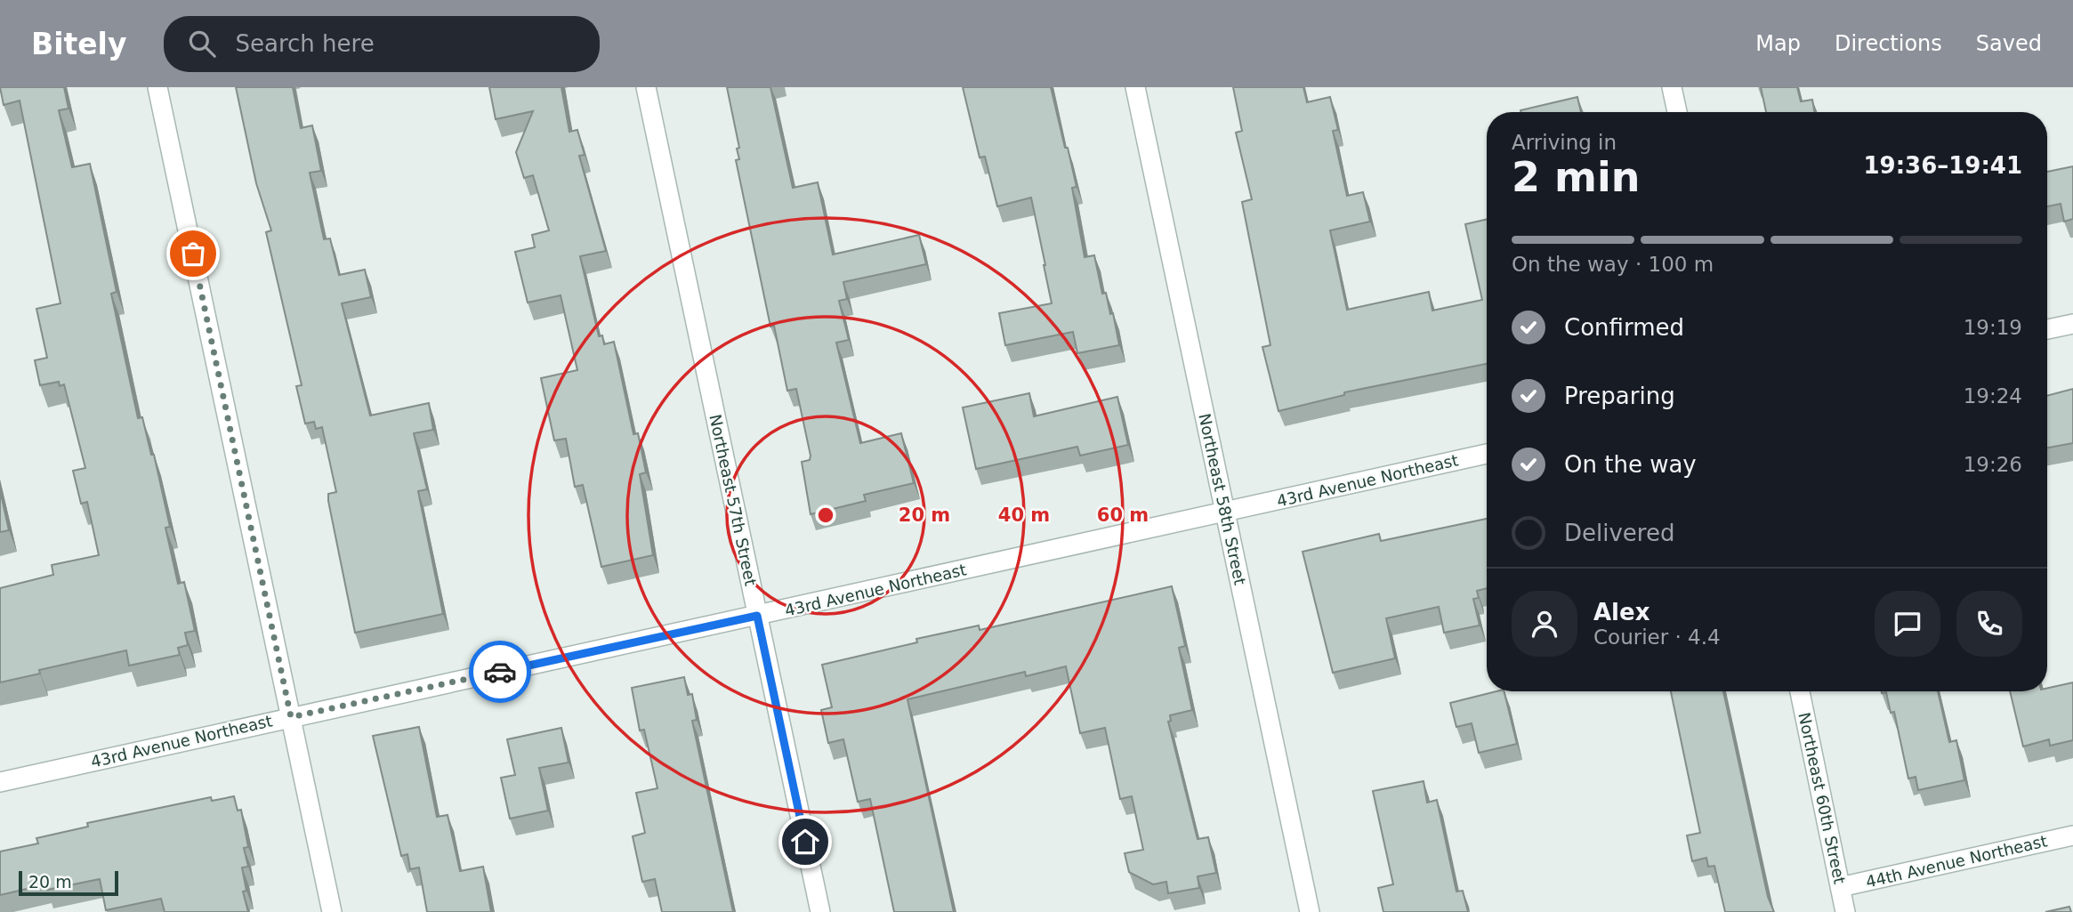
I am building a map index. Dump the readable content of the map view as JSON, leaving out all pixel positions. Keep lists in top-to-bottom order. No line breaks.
{"streets":{"street":["43rd Avenue Northeast","Northeast 58th Street","Northeast 57th Street","Northeast 60th Street","44th Avenue Northeast"]},"crossings":[["43rd Avenue Northeast","Northeast 58th Street"],["43rd Avenue Northeast","Northeast 57th Street"],["Northeast 60th Street","44th Avenue Northeast"]],"scale_bar":"20 m","page":{"header":"Bitely","search":"Search here","nav":["Map","Directions","Saved"],"heading":["2 min","Arriving in","19:36–19:41"],"panel":["Alex","Courier · 4.4"],"bar":"On the way · 100 m","list":[["Confirmed","19:19"],["Preparing","19:24"],["On the way","19:26"],"Delivered"],"scale":"20 m"},"rings":["20 m","40 m","60 m"]}
